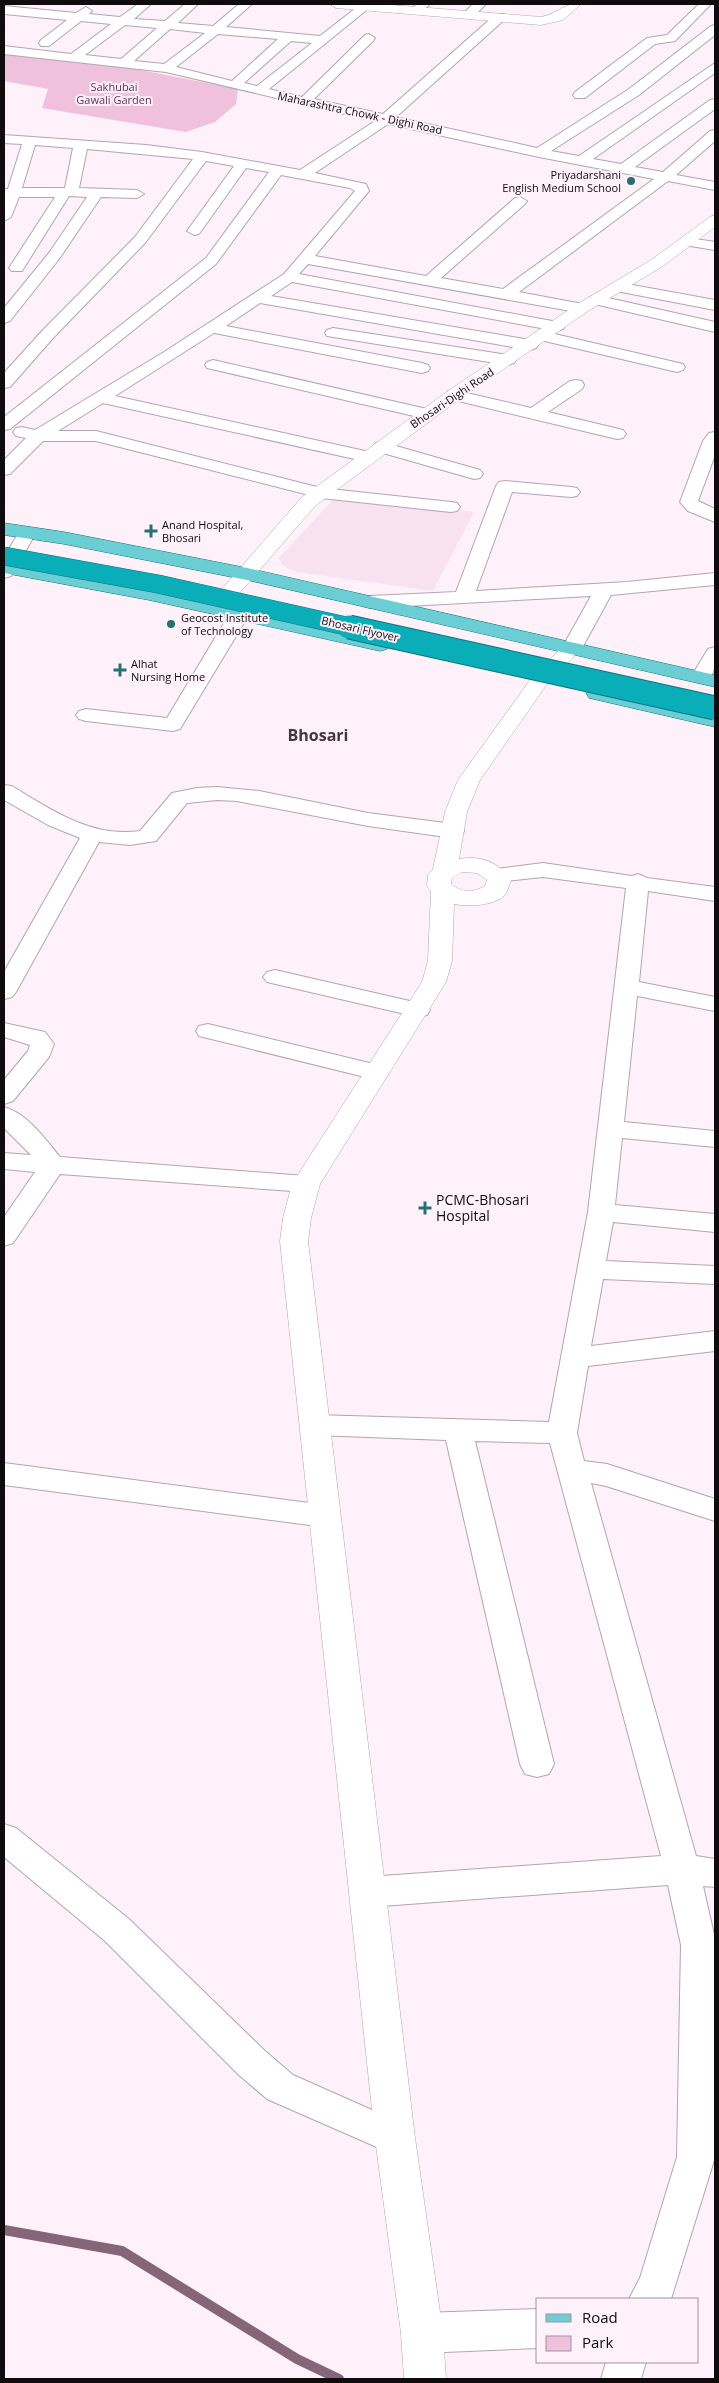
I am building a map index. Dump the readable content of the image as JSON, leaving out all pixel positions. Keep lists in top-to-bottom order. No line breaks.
{"streets":{"highway":["Bhosari Flyover"],"street":["Maharashtra Chowk - Dighi Road","Bhosari-Dighi Road"]},"districts":["Bhosari"],"parks":["Sakhubai Gawali Garden"],"places":{"other":["Priyadarshani English Medium School","Geocost Institute of Technology"],"health":["Anand Hospital, Bhosari","Alhat Nursing Home","PCMC-Bhosari Hospital"]},"legend":["Road","Park"]}
